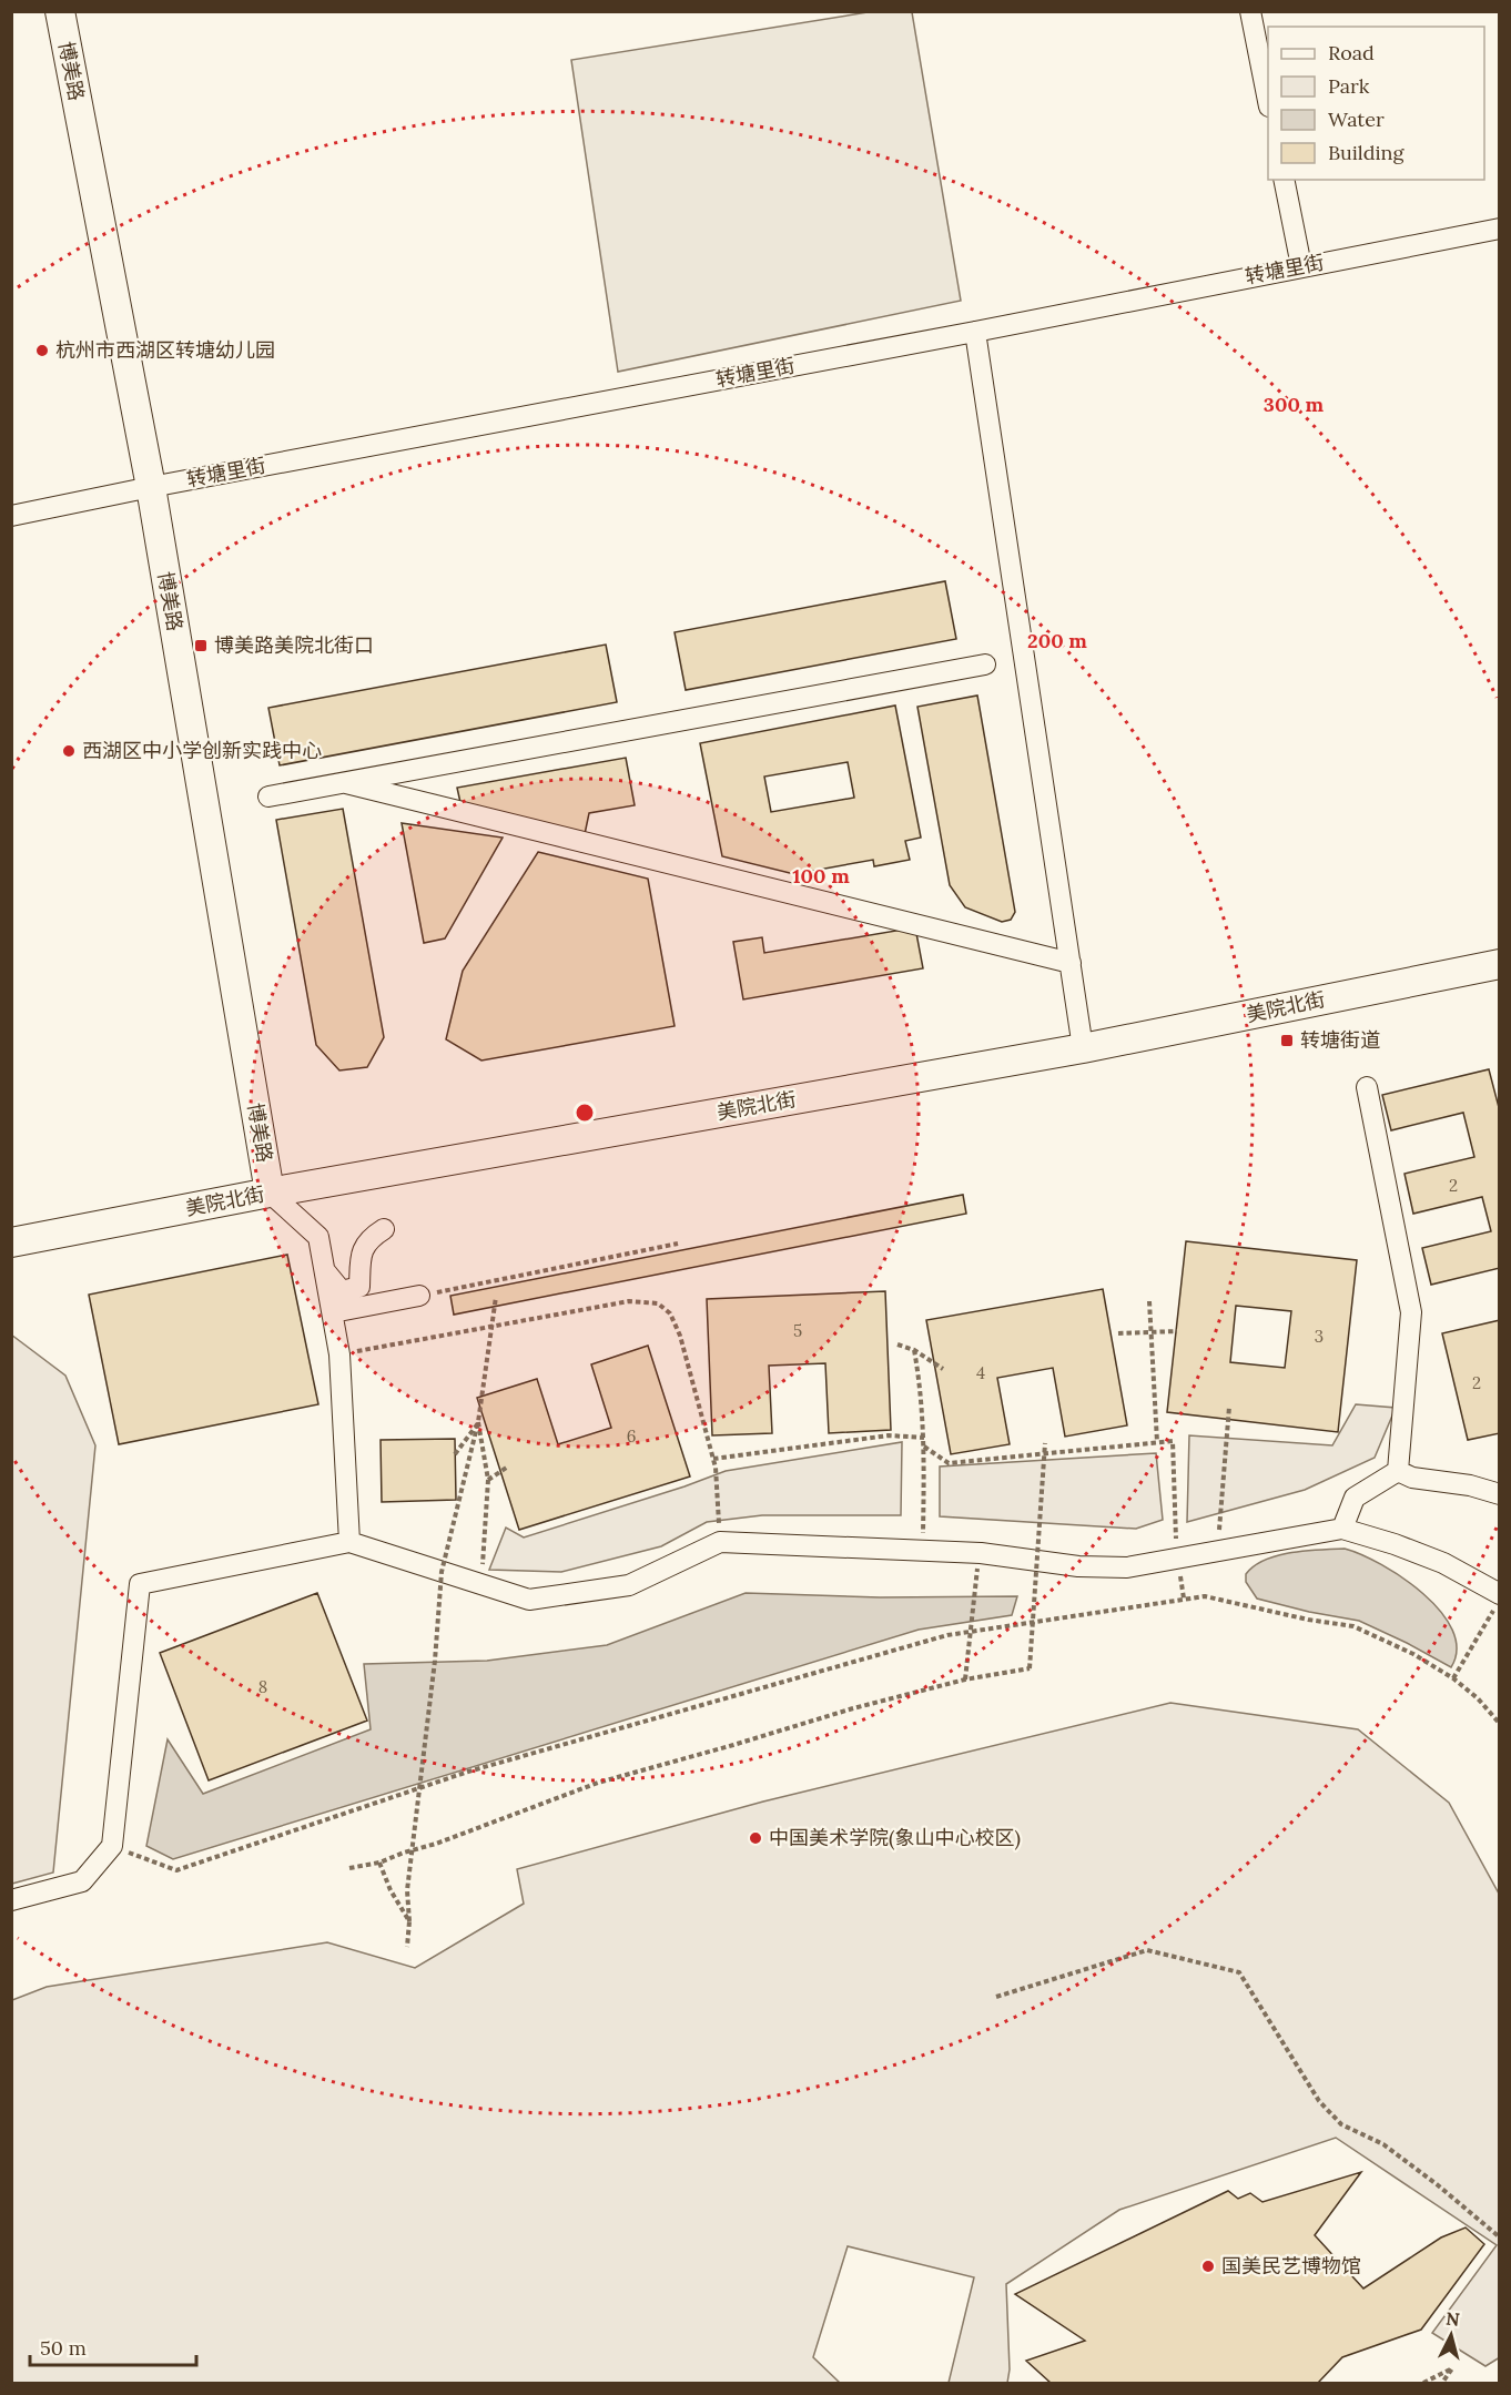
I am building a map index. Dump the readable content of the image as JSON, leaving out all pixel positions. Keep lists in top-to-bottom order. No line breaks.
{"streets":{"street":["博美路","转塘里街","美院北街"]},"crossings":[["博美路","转塘里街"],["博美路","美院北街"]],"places":{"other":["杭州市西湖区转塘幼儿园","西湖区中小学创新实践中心","中国美术学院(象山中心校区)","国美民艺博物馆"],"transit":["博美路美院北街口","转塘街道"]},"house_numbers":["2","5","3","4","2","6","8"],"legend":["Road","Park","Water","Building"],"scale_bar":"50 m","north":"top","rings":["300 m","200 m","100 m"]}
